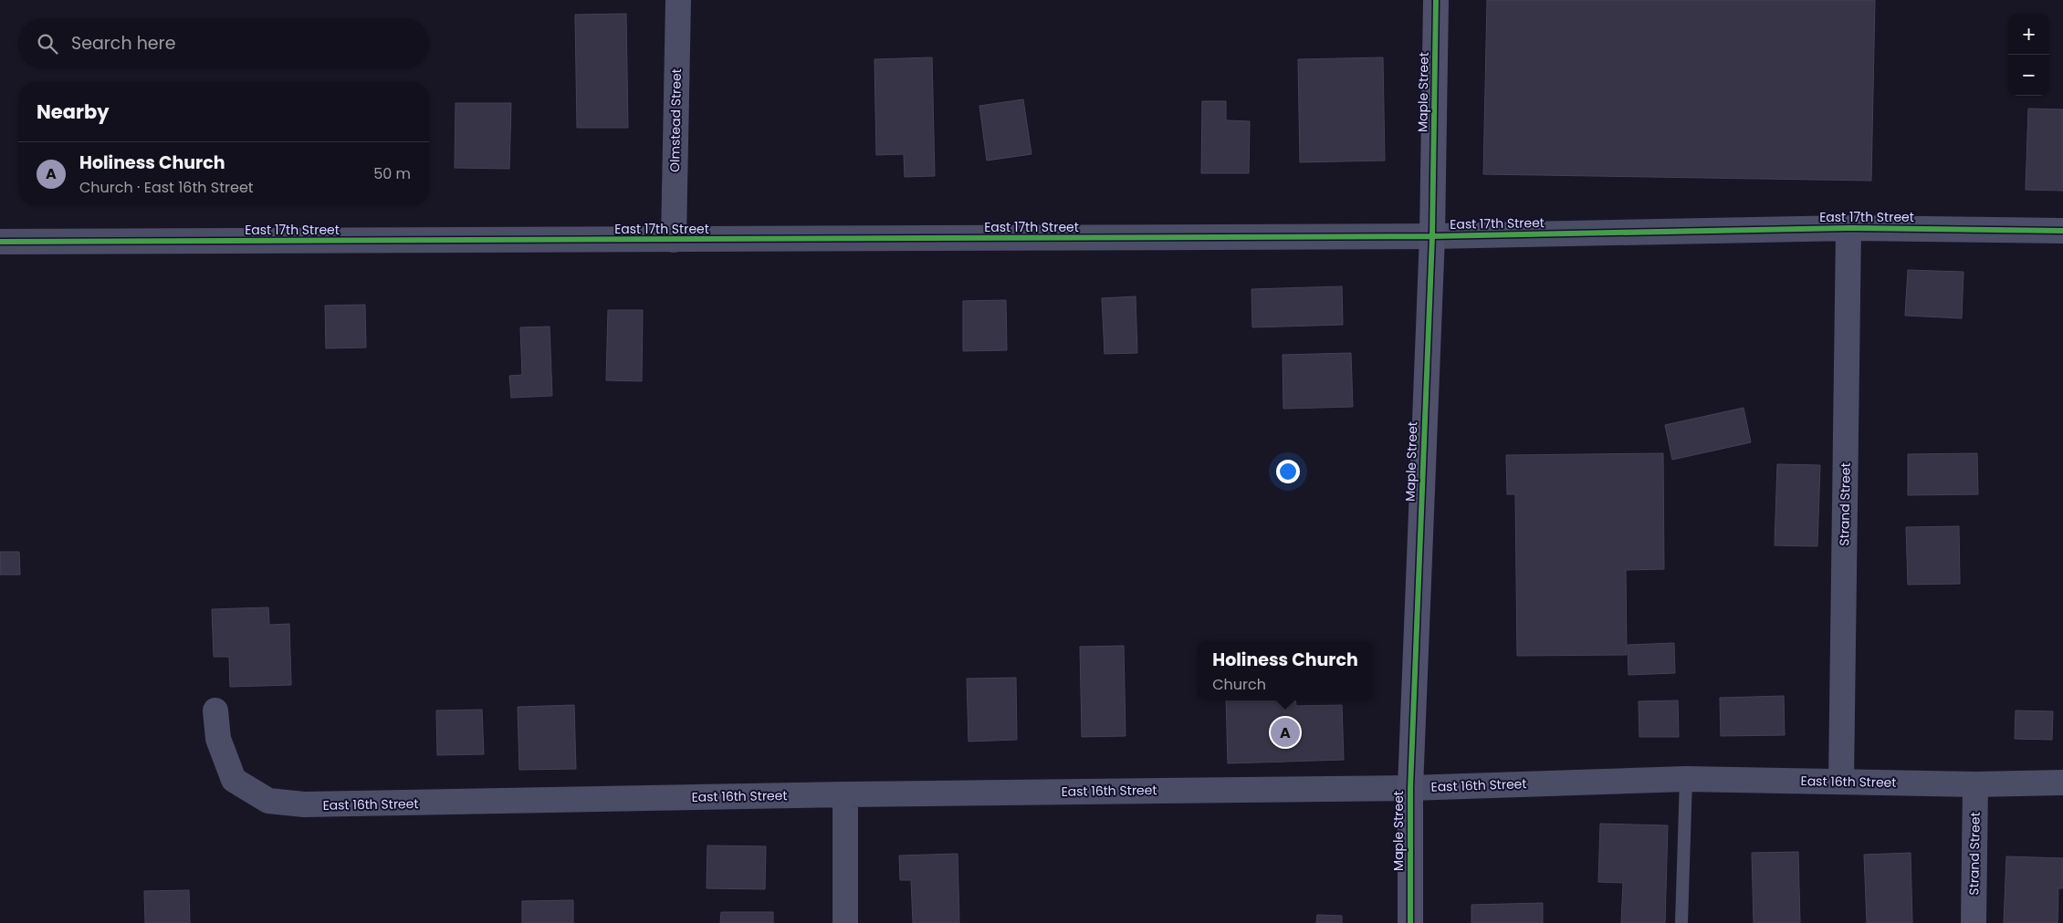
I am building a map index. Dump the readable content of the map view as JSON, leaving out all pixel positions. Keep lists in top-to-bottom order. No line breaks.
{"streets":{"main road":["Maple Street"],"street":["Olmstead Street","East 17th Street","Strand Street","East 16th Street"]},"crossings":[["Maple Street","East 17th Street"],["Maple Street","East 16th Street"],["Olmstead Street","East 17th Street"],["East 17th Street","Strand Street"],["Strand Street","East 16th Street"]],"page":{"map_buttons":["+","−"],"search":"Search here","heading":"Nearby","list":[{"mark":"A","name":"Holiness Church","note":"Church · East 16th Street","value":"50 m"}],"popup":["Holiness Church","Church"],"pins":"A"}}
